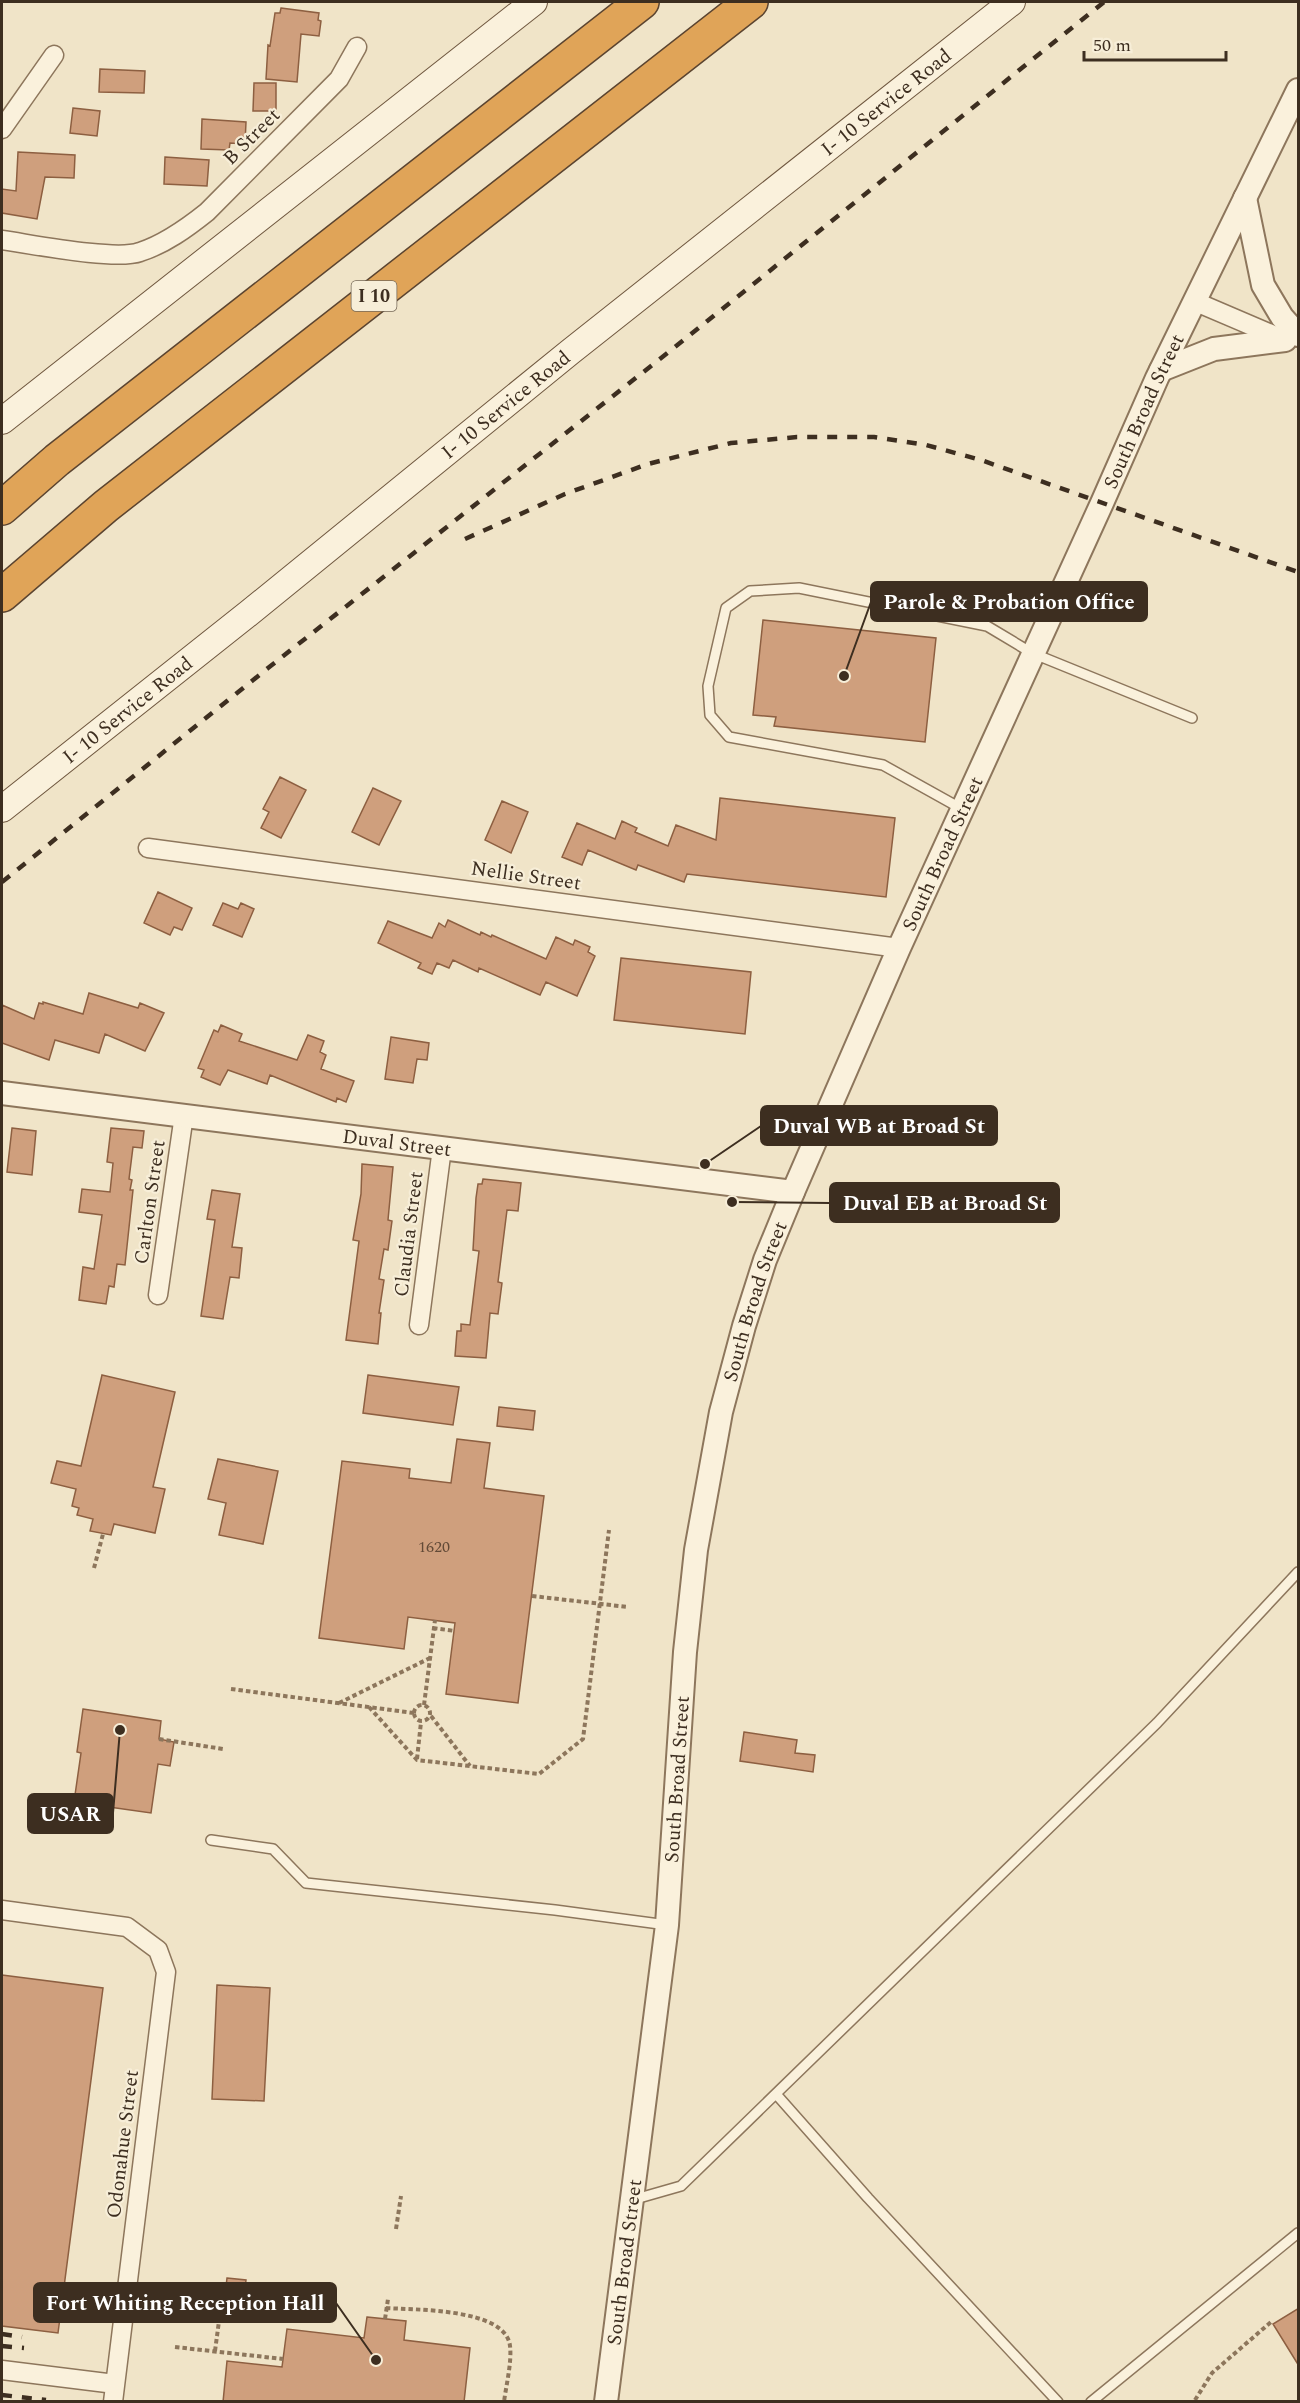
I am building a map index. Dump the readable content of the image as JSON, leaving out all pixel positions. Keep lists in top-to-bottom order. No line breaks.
{"streets":{"highway":["I 10"],"main road":["I- 10 Service Road"],"street":["B Street","South Broad Street","Nellie Street","Duval Street","Carlton Street","Claudia Street","Odonahue Street"]},"crossings":[["South Broad Street","Nellie Street"],["South Broad Street","Duval Street"],["Duval Street","Carlton Street"],["Duval Street","Claudia Street"]],"places":["Parole & Probation Office","Duval WB at Broad St","Duval EB at Broad St","USAR","Fort Whiting Reception Hall"],"house_numbers":["1620"],"scale_bar":"50 m"}
